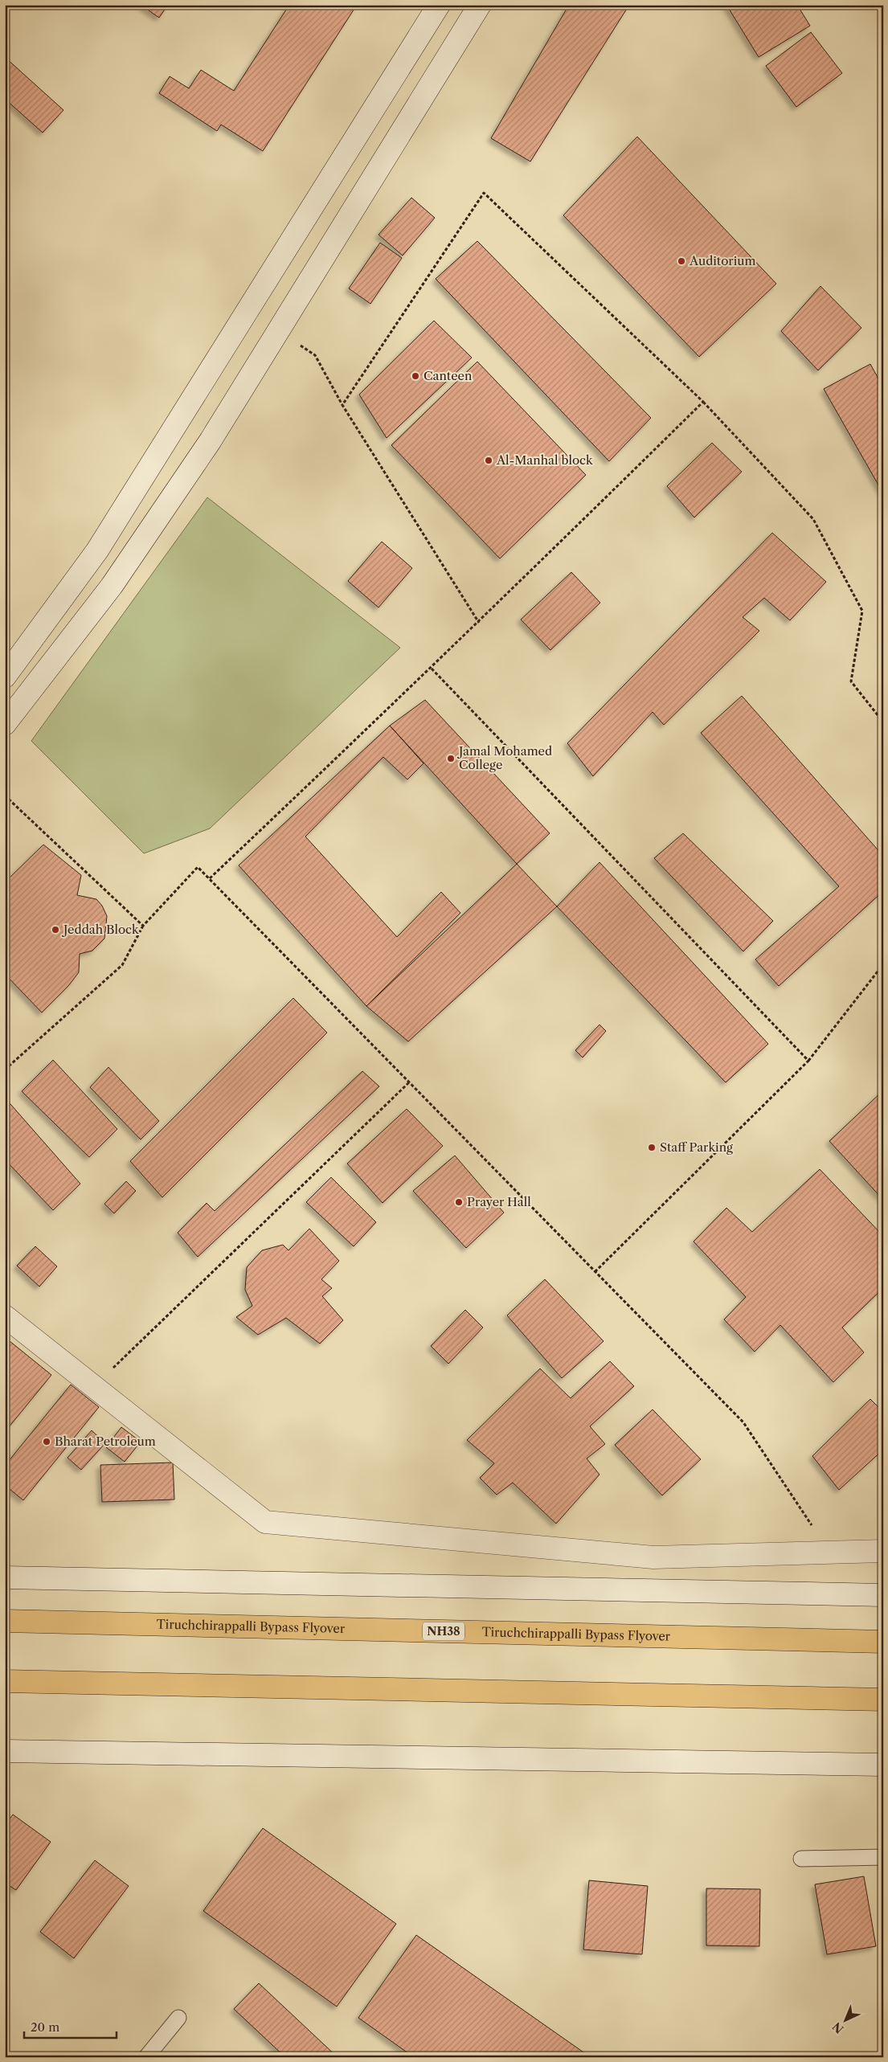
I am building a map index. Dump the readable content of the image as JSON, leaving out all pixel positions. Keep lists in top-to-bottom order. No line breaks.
{"streets":{"highway":["Tiruchchirappalli Bypass Flyover","NH38"]},"places":["Auditorium","Canteen","Al-Manhal block","Jamal Mohamed College","Jeddah Block","Staff Parking","Prayer Hall","Bharat Petroleum"],"scale_bar":"20 m","north":"bottom left"}
